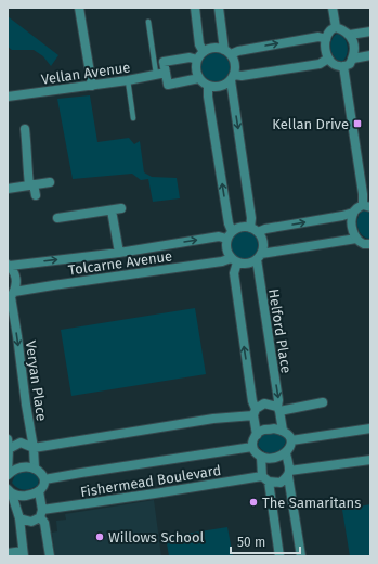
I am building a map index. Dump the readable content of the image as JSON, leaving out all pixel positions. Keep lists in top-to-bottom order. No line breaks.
{"streets":{"street":["Vellan Avenue","Tolcarne Avenue","Helford Place","Veryan Place","Fishermead Boulevard"]},"crossings":[["Tolcarne Avenue","Helford Place"],["Tolcarne Avenue","Veryan Place"],["Helford Place","Fishermead Boulevard"]],"one_way":["Veryan Place"],"places":{"transit":["Kellan Drive"],"other":["The Samaritans","Willows School"]},"scale_bar":"50 m"}
